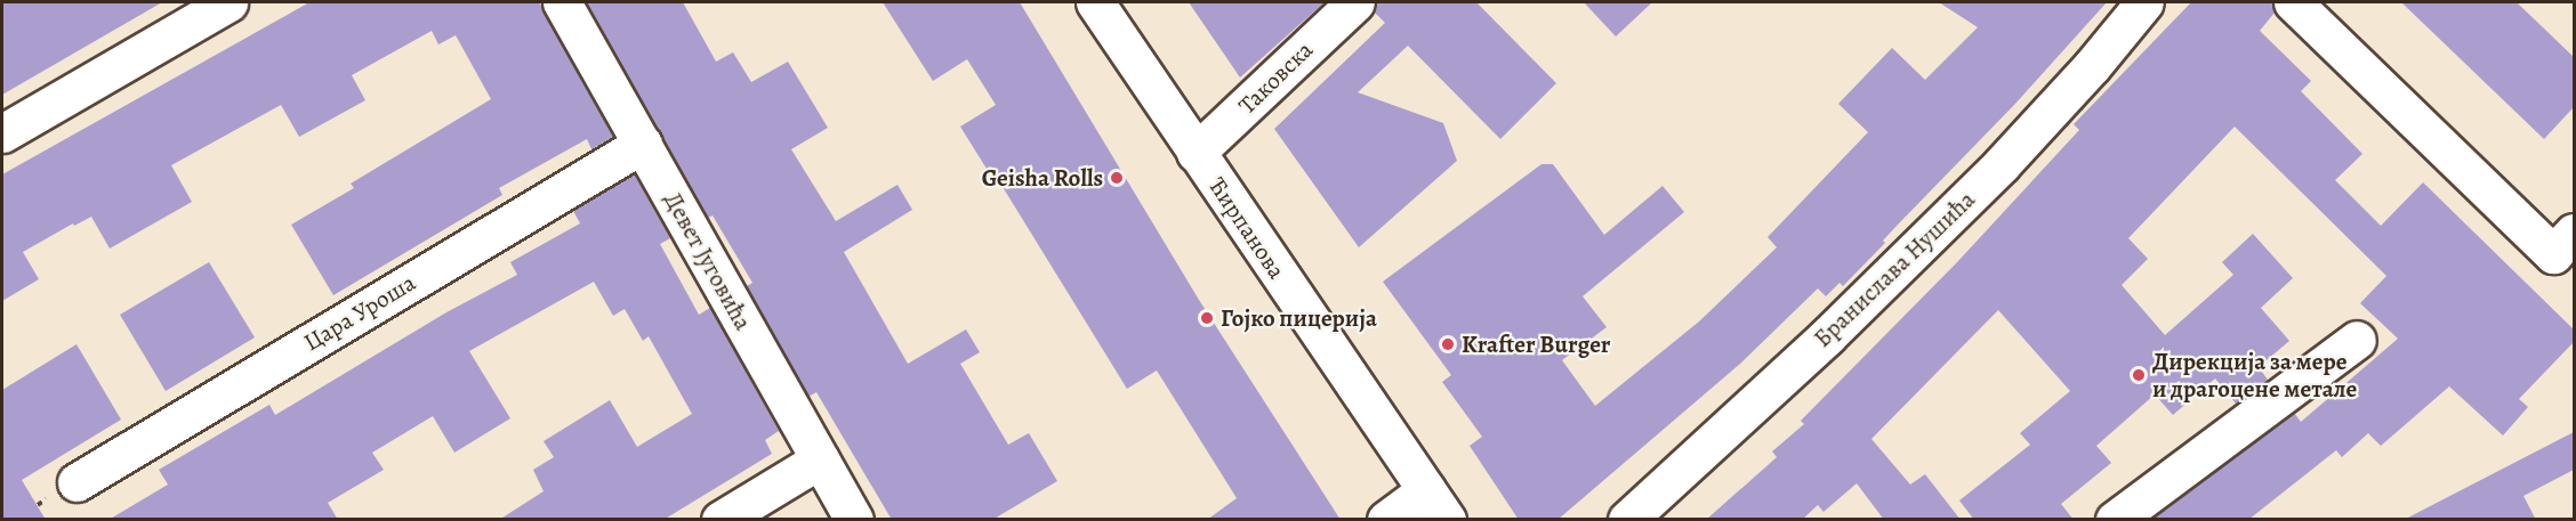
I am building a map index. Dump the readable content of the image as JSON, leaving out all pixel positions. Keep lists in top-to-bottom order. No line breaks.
{"streets":{"street":["Таковска","Ћирпанова","Девет Југовића","Бранислава Нушића","Цара Уроша"]},"crossings":[["Таковска","Ћирпанова"],["Девет Југовића","Цара Уроша"]],"places":["Geisha Rolls","Гојко пицерија","Krafter Burger","Дирекција за мере и драгоцене метале"]}
